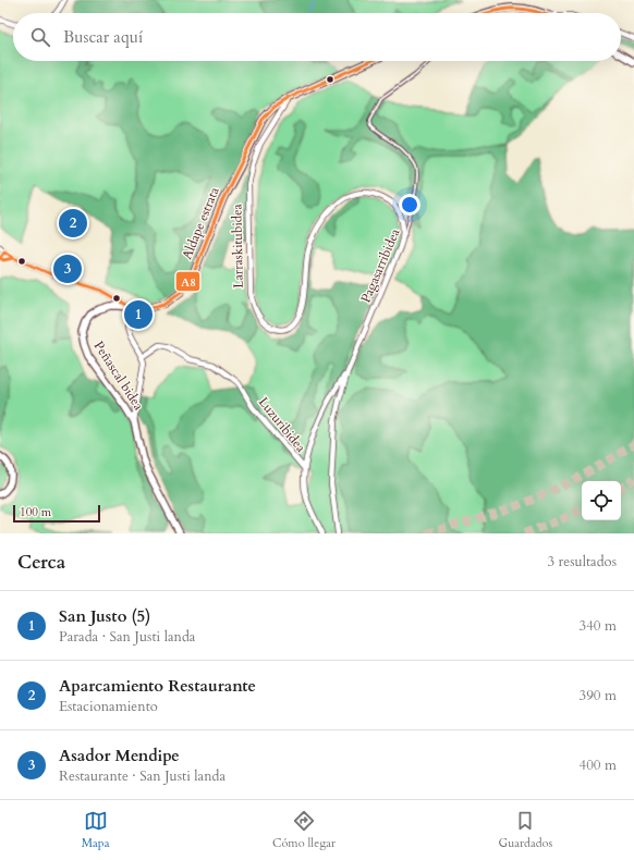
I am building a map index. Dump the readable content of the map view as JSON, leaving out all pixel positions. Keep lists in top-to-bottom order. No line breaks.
{"streets":{"street":["Aldape estrata","Larraskitubidea","Pagasarribidea","Peñascal bidea","Luzuribidea"]},"crossings":[["Aldape estrata","Larraskitubidea"],["Aldape estrata","Peñascal bidea"],["Larraskitubidea","Pagasarribidea"],["Pagasarribidea","Luzuribidea"]],"lines":["transit line A8"],"scale_bar":"100 m","page":{"search":"Buscar aquí","pins":["2","3","1"],"scale":"100 m","heading":["Cerca","3 resultados"],"list":[{"mark":"1","name":"San Justo (5)","note":"Parada · San Justi landa","value":"340 m"},{"mark":"2","name":"Aparcamiento Restaurante","note":"Estacionamiento","value":"390 m"},{"mark":"3","name":"Asador Mendipe","note":"Restaurante · San Justi landa","value":"400 m"}],"nav":["Mapa","Cómo llegar","Guardados"]}}
